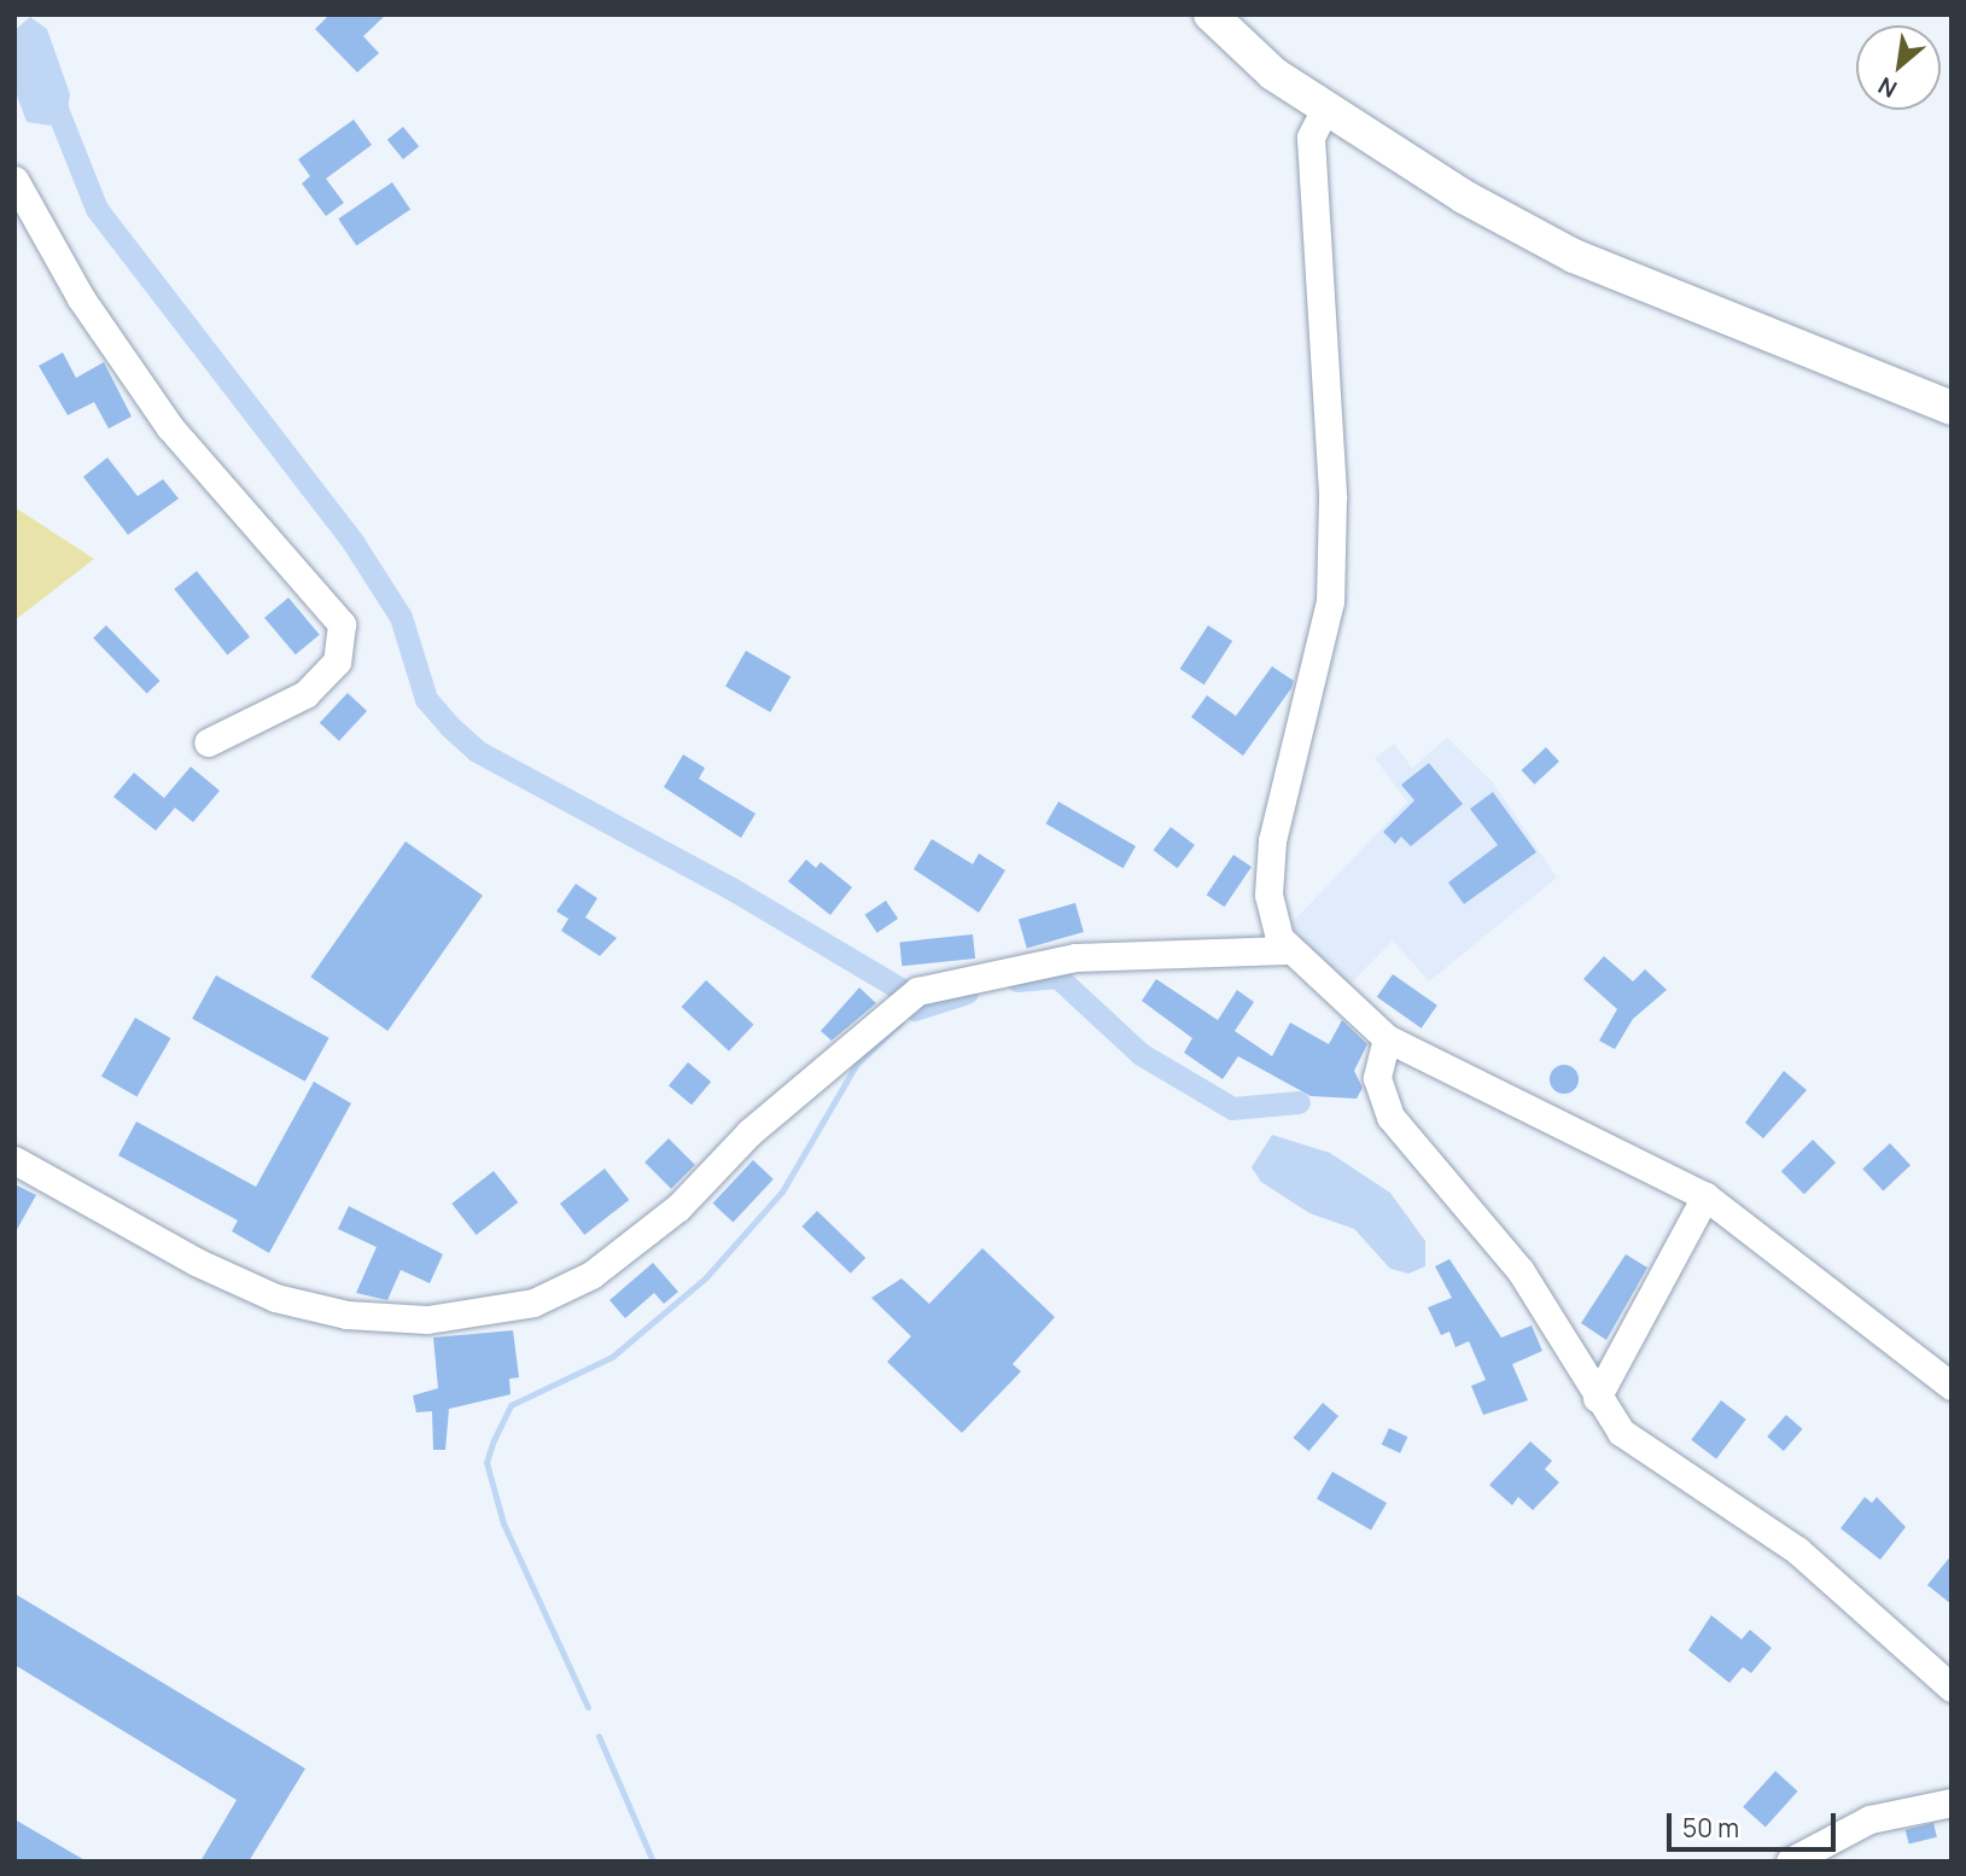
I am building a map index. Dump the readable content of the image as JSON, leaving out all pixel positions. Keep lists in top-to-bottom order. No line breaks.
{"scale_bar":"50 m","north":"bottom left"}
